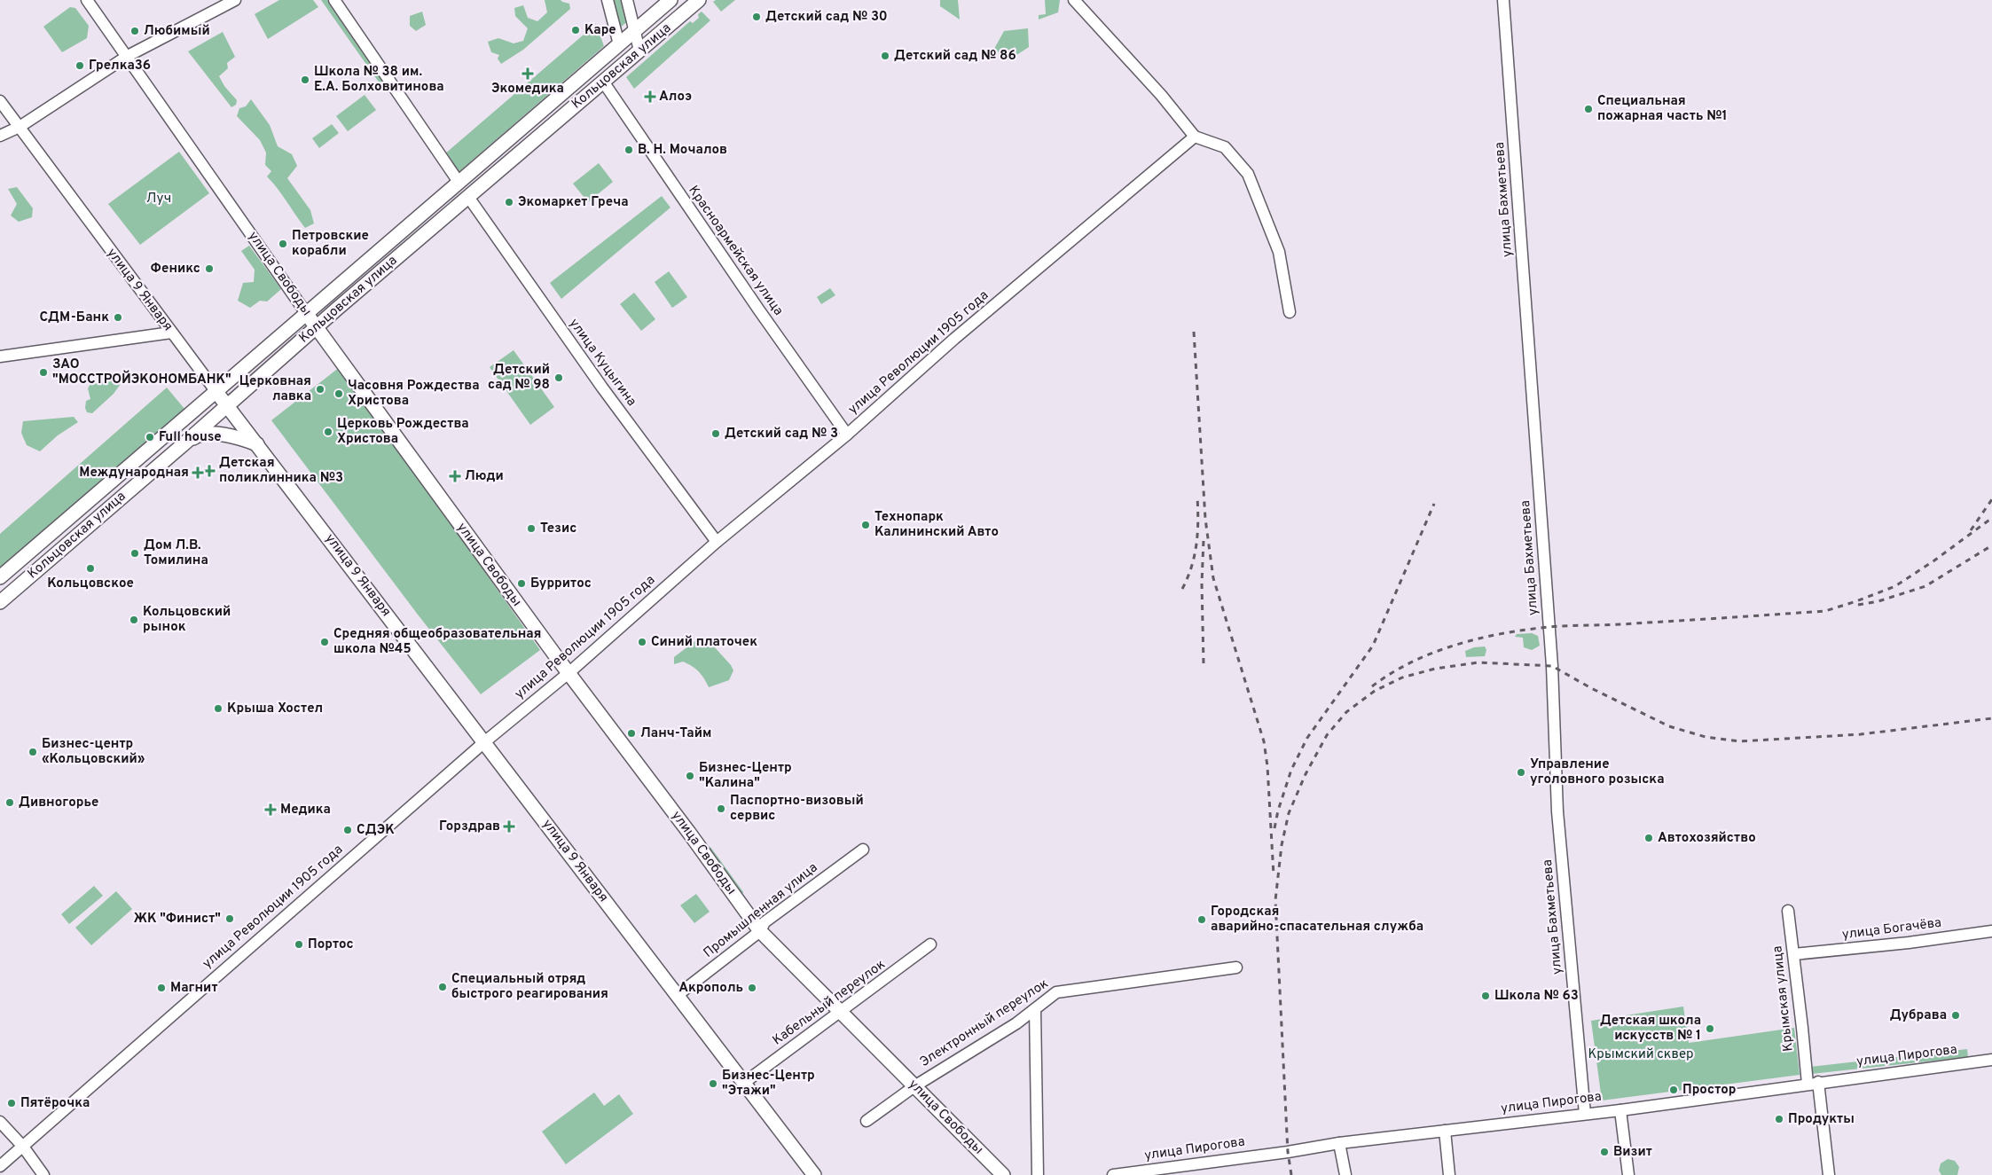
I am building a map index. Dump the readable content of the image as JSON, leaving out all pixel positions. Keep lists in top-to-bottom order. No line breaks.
{"streets":{"main road":["Кольцовская улица","улица Свободы","улица 9 Января"],"street":["улица Бахметьева","Красноармейская улица","улица Революции 1905 года","улица Куцыгина","Промышленная улица","улица Богачёва","Крымская улица","Кабельный переулок","Электронный переулок","улица Пирогова"]},"crossings":[["Кольцовская улица","Красноармейская улица"],["Кольцовская улица","улица Свободы"],["Кольцовская улица","улица 9 Января"],["Кольцовская улица","улица Куцыгина"],["улица Бахметьева","улица Пирогова"],["Красноармейская улица","улица Революции 1905 года"],["улица Свободы","улица Революции 1905 года"],["улица Свободы","Промышленная улица"],["улица Свободы","Кабельный переулок"],["улица Свободы","Электронный переулок"],["улица 9 Января","улица Революции 1905 года"],["улица 9 Января","Промышленная улица"],["улица 9 Января","Кабельный переулок"],["улица Революции 1905 года","улица Куцыгина"],["улица Богачёва","Крымская улица"],["Крымская улица","улица Пирогова"]],"parks":["Луч","Крымский сквер"],"places":{"other":["Детский сад № 30","Каре","Любимый","Детский сад № 86","Грелка36","Школа № 38 им. Е.А. Болховитинова","Специальная пожарная часть №1","В. Н. Мочалов","Экомаркет Греча","Петровские корабли","Феникс","СДМ-Банк","ЗАО \"МОССТРОЙЭКОНОМБАНК\"","Детский сад № 98","Церковная лавка","Часовня Рождества Христова","Церковь Рождества Христова","Детский сад № 3","Full house","Технопарк Калининский Авто","Тезис","Дом Л.В. Томилина","Кольцовское","Бурритос","Кольцовский рынок","Средняя общеобразовательная школа №45","Синий платочек","Крыша Хостел","Ланч-Тайм","Бизнес-центр «Кольцовский»","Управление уголовного розыска","Бизнес-Центр \"Калина\"","Дивногорье","Паспортно-визовый сервис","СДЭК","Автохозяйство","ЖК \"Финист\"","Городская аварийно-спасательная служба","Портос","Специальный отряд быстрого реагирования","Магнит","Акрополь","Школа № 63","Дубрава","Детская школа искусств № 1","Бизнес-Центр \"Этажи\"","Простор","Пятёрочка","Продукты","Визит"],"health":["Экомедика","Алоэ","Детская поликлинника №3","Международная","Люди","Медика","Горздрав"]}}
